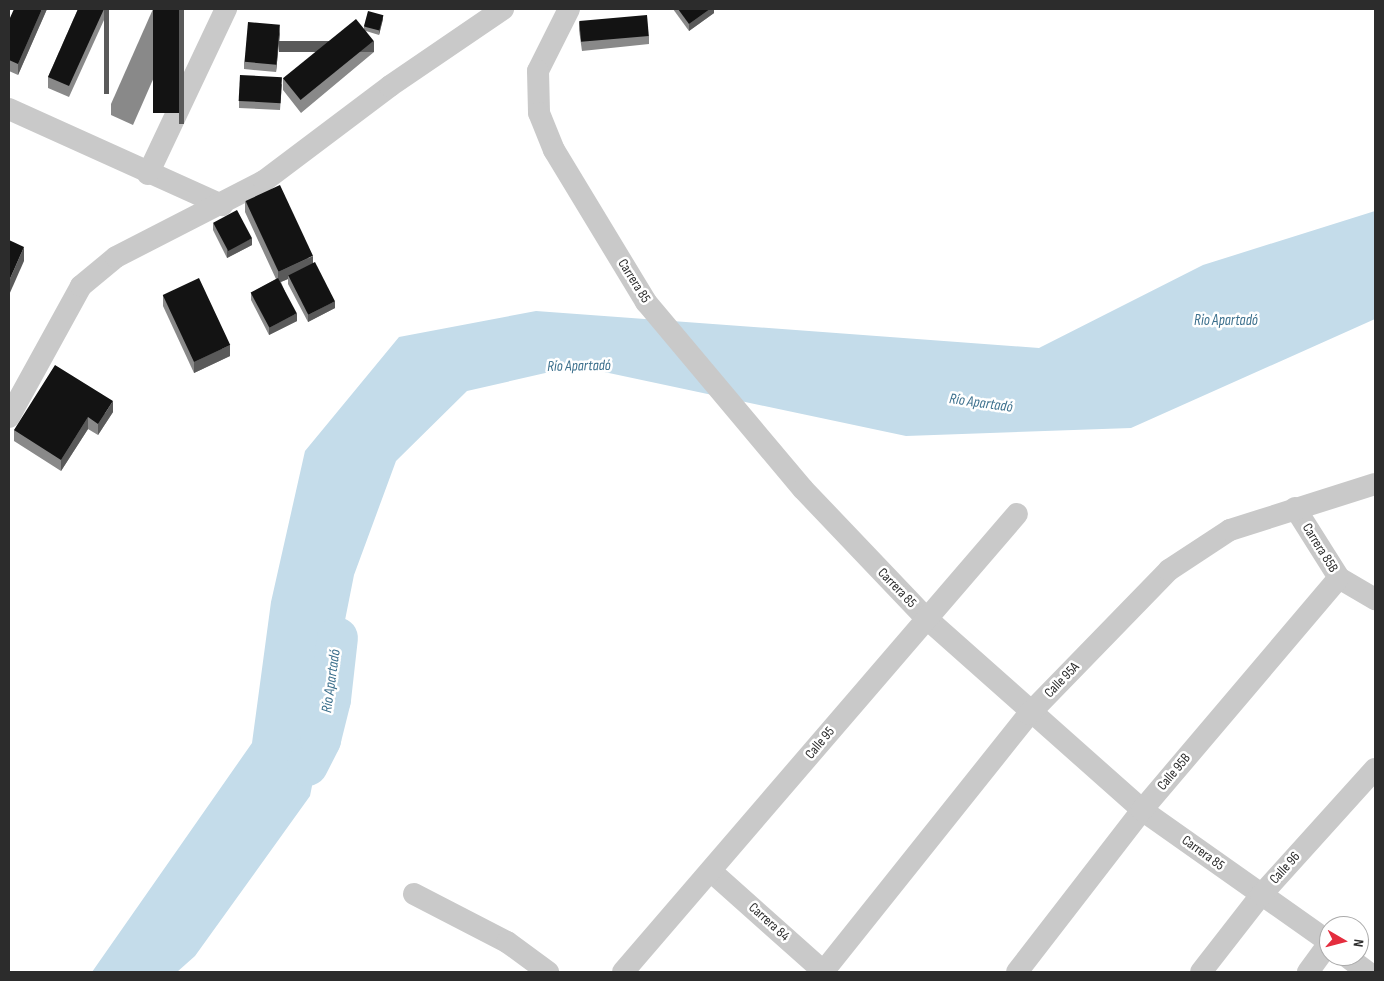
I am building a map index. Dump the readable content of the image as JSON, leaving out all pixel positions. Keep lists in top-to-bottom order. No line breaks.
{"streets":{"street":["Carrera 85","Carrera 85B","Calle 95A","Calle 95","Calle 95B","Calle 96","Carrera 84"]},"crossings":[["Carrera 85","Calle 95A"],["Carrera 85","Calle 95"],["Carrera 85","Calle 95B"],["Carrera 85","Calle 96"],["Carrera 85B","Calle 95A"],["Carrera 85B","Calle 95B"],["Calle 95A","Carrera 84"],["Calle 95","Carrera 84"]],"water":["Rio Apartadó","Río Apartadó"],"north":"right"}
